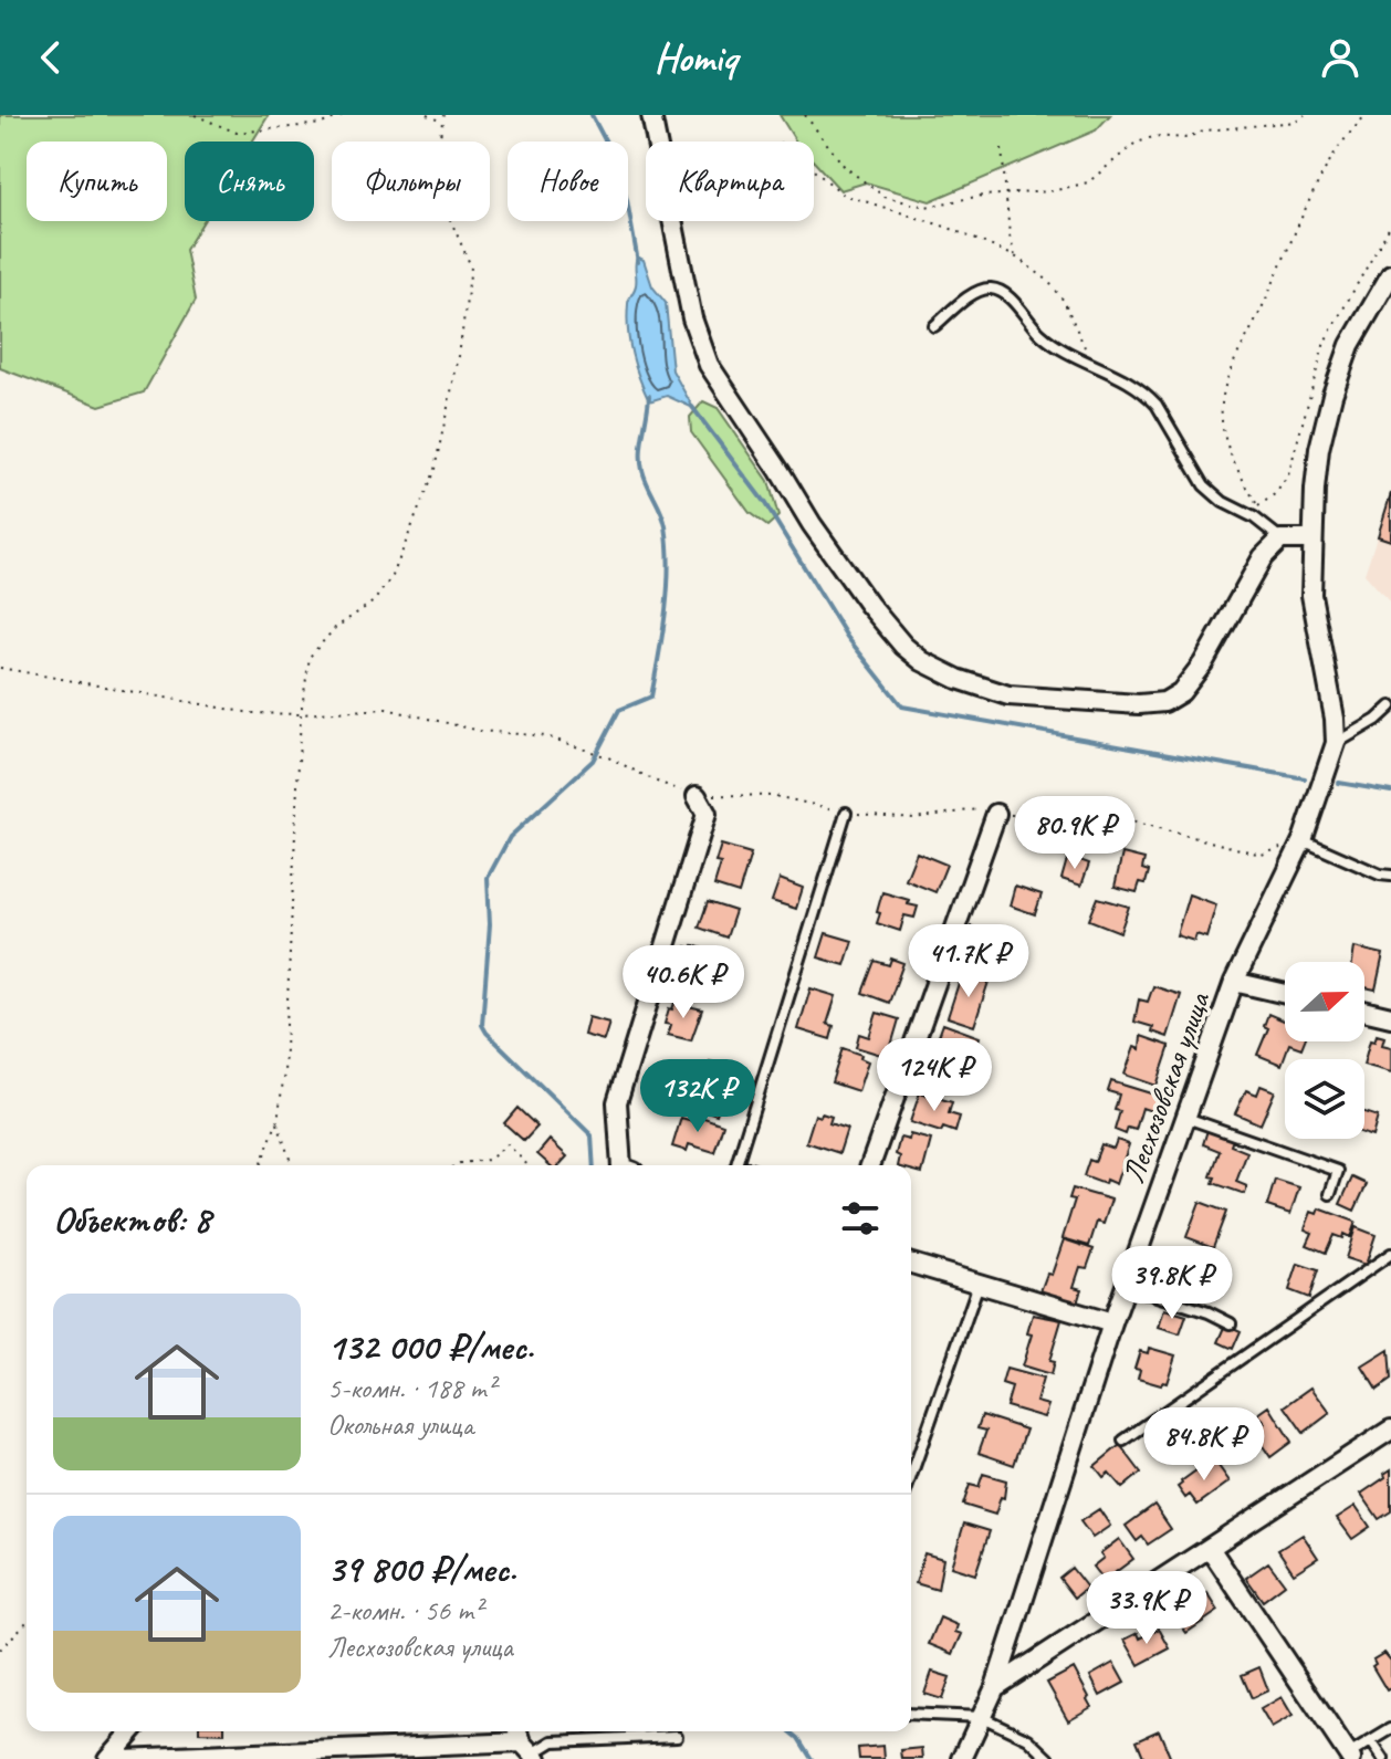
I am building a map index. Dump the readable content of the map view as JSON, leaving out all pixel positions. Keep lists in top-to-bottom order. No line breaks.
{"streets":{"street":["Лесхозовская улица"]},"north":"right","page":{"header":"Homiq","chip":["Купить","Снять","Фильтры","Новое","Квартира"],"price":["80.9K ₽","41.7K ₽","40.6K ₽","124K ₽","132K ₽","39.8K ₽","84.8K ₽","33.9K ₽"],"heading":"Объектов: 8","list":[{"name":"132 000 ₽/мес.","note":"5-комн. · 188 m² · Окольная улица"},{"name":"39 800 ₽/мес.","note":"2-комн. · 56 m² · Лесхозовская улица"}]}}
